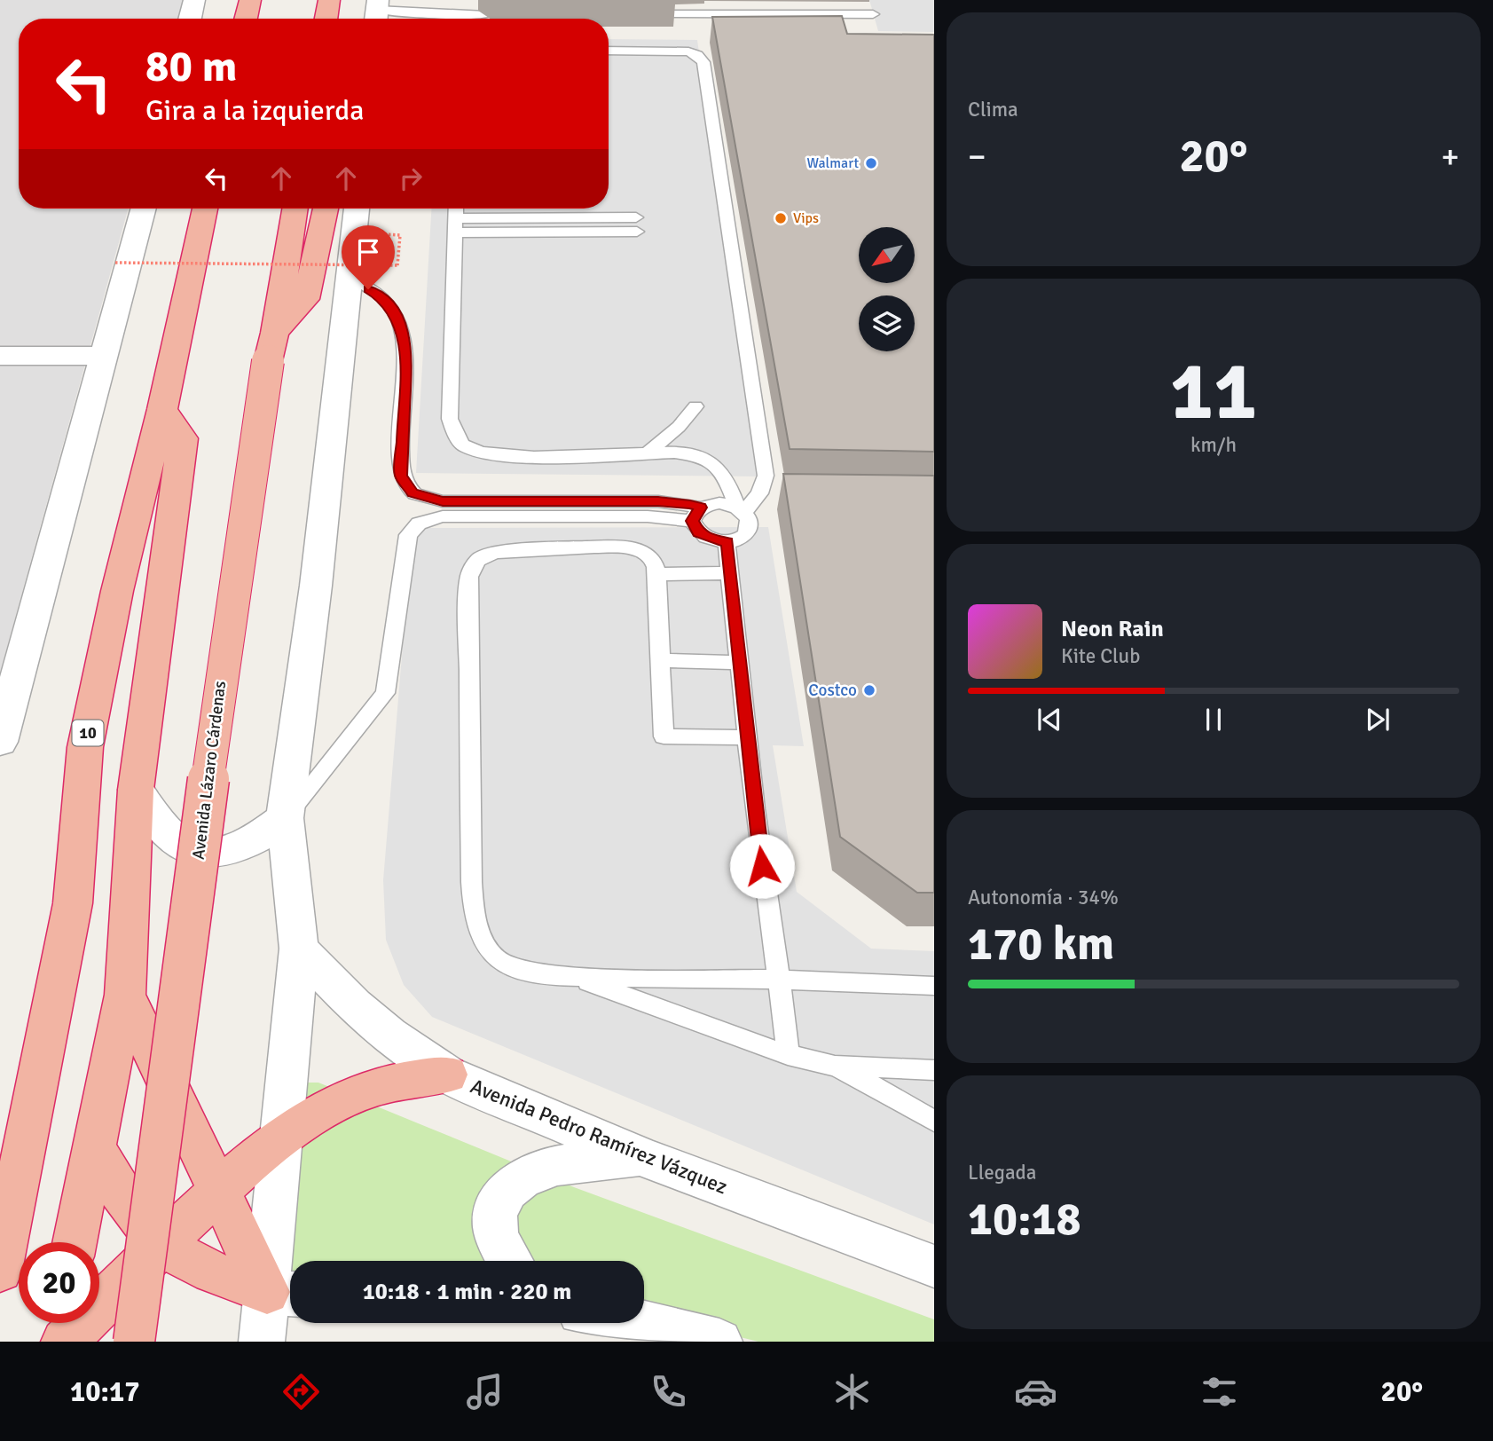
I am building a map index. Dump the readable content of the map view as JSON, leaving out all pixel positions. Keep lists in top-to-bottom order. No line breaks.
{"streets":{"highway":["10","Avenida Lázaro Cárdenas"],"street":["Avenida Pedro Ramírez Vázquez"]},"places":["Walmart","Vips","Costco"],"north":"bottom left","page":{"tile":["Clima",["11","km/h"],["Autonomía · 34%","170 km"],["Llegada","10:18"]],"turn":["80 m","Gira a la izquierda"],"heat":["−","20°","+"],"song":["Neon Rain","Kite Club"],"limit":"20","trip":"10:18 · 1 min · 220 m","tabs":["10:17","20°"]}}
